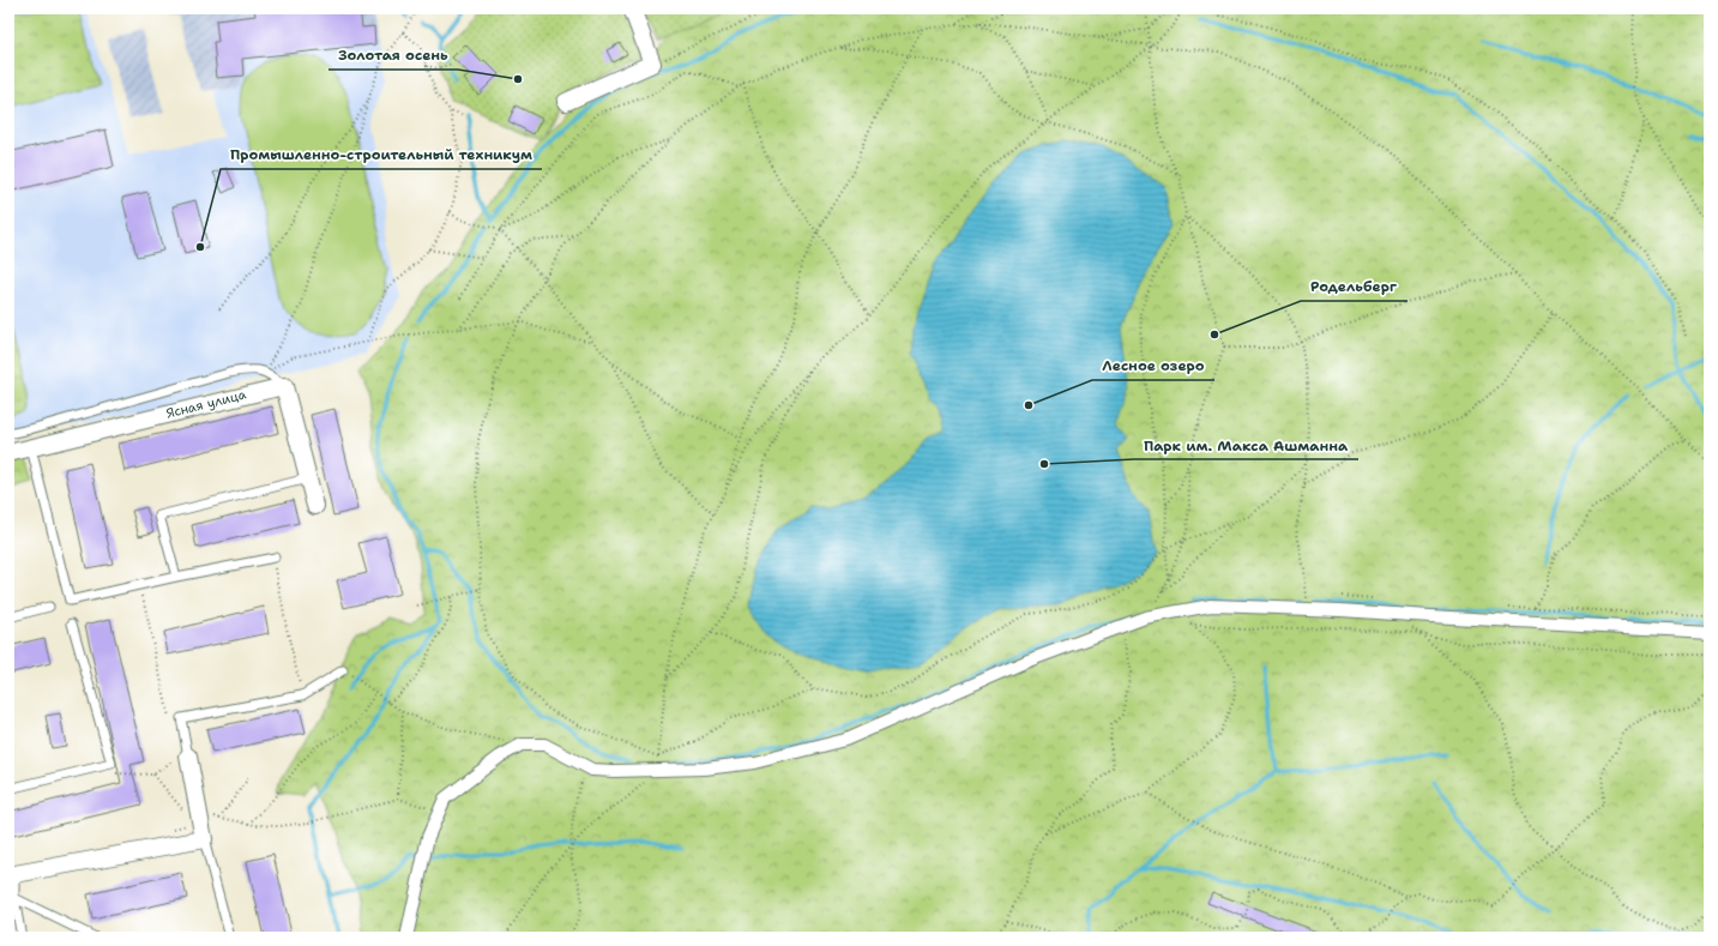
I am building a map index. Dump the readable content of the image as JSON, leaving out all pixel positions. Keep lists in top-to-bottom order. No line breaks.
{"streets":{"street":["Ясная улица"]},"places":["Золотая осень","Промышленно-строительный техникум","Родельберг","Лесное озеро","Парк им. Макса Ашманна"]}
